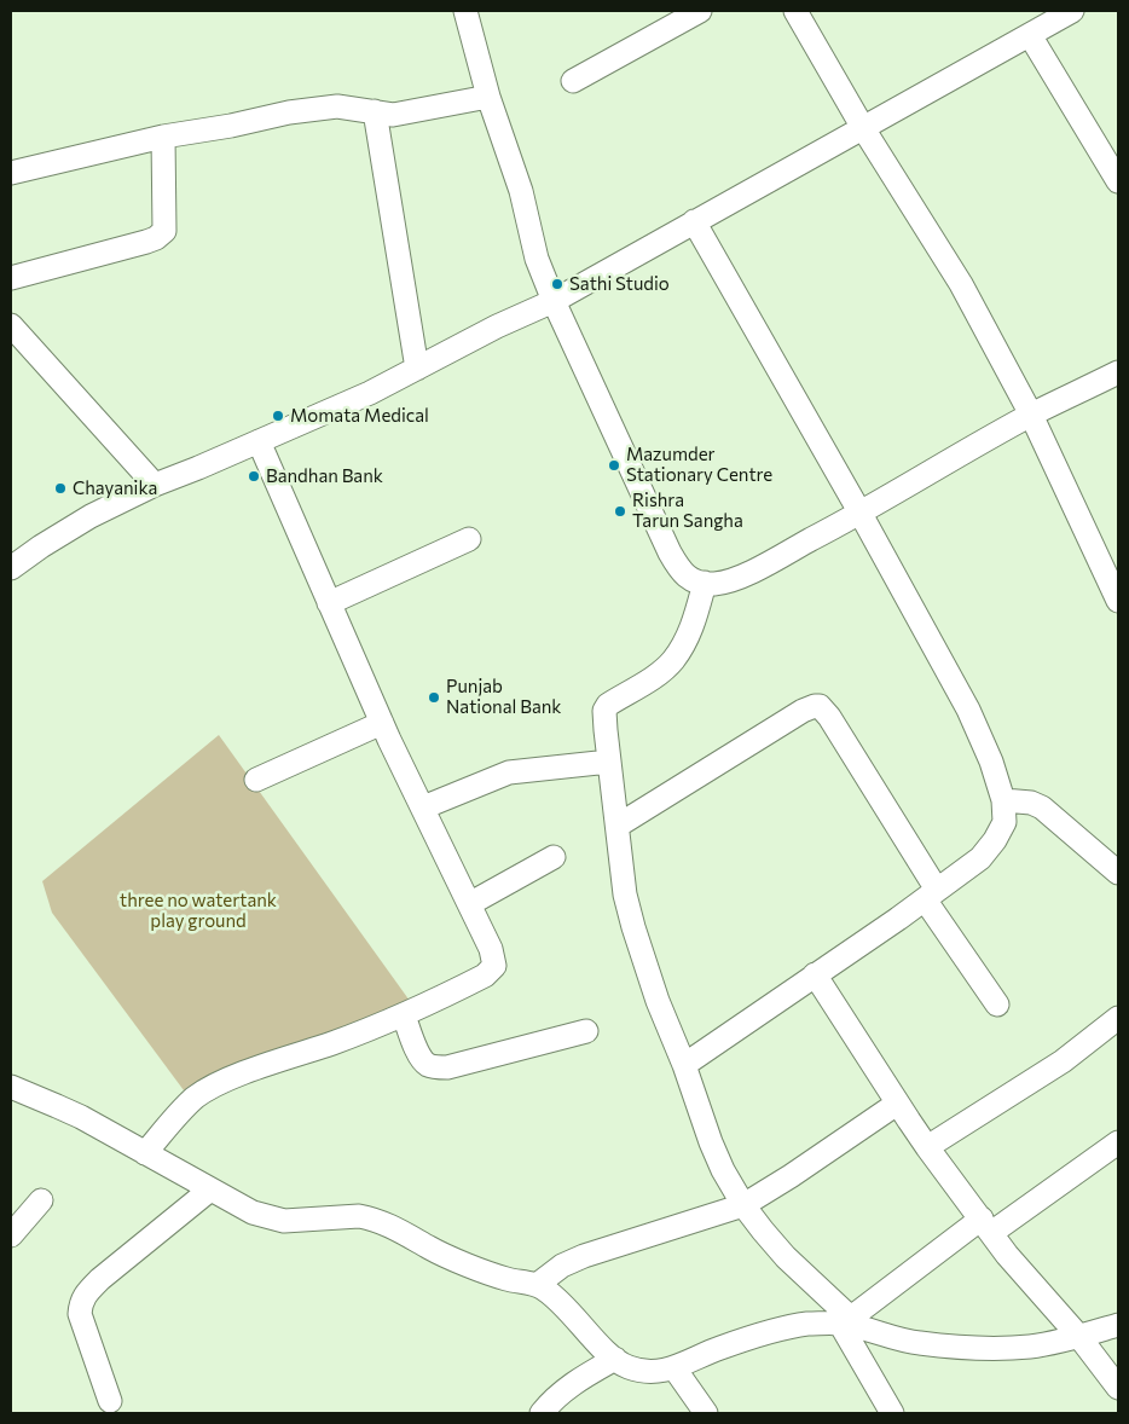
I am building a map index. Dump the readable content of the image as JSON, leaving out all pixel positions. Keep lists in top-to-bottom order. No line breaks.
{"parks":["three no watertank play ground"],"places":["Sathi Studio","Momata Medical","Mazumder Stationary Centre","Bandhan Bank","Chayanika","Rishra Tarun Sangha","Punjab National Bank"]}
